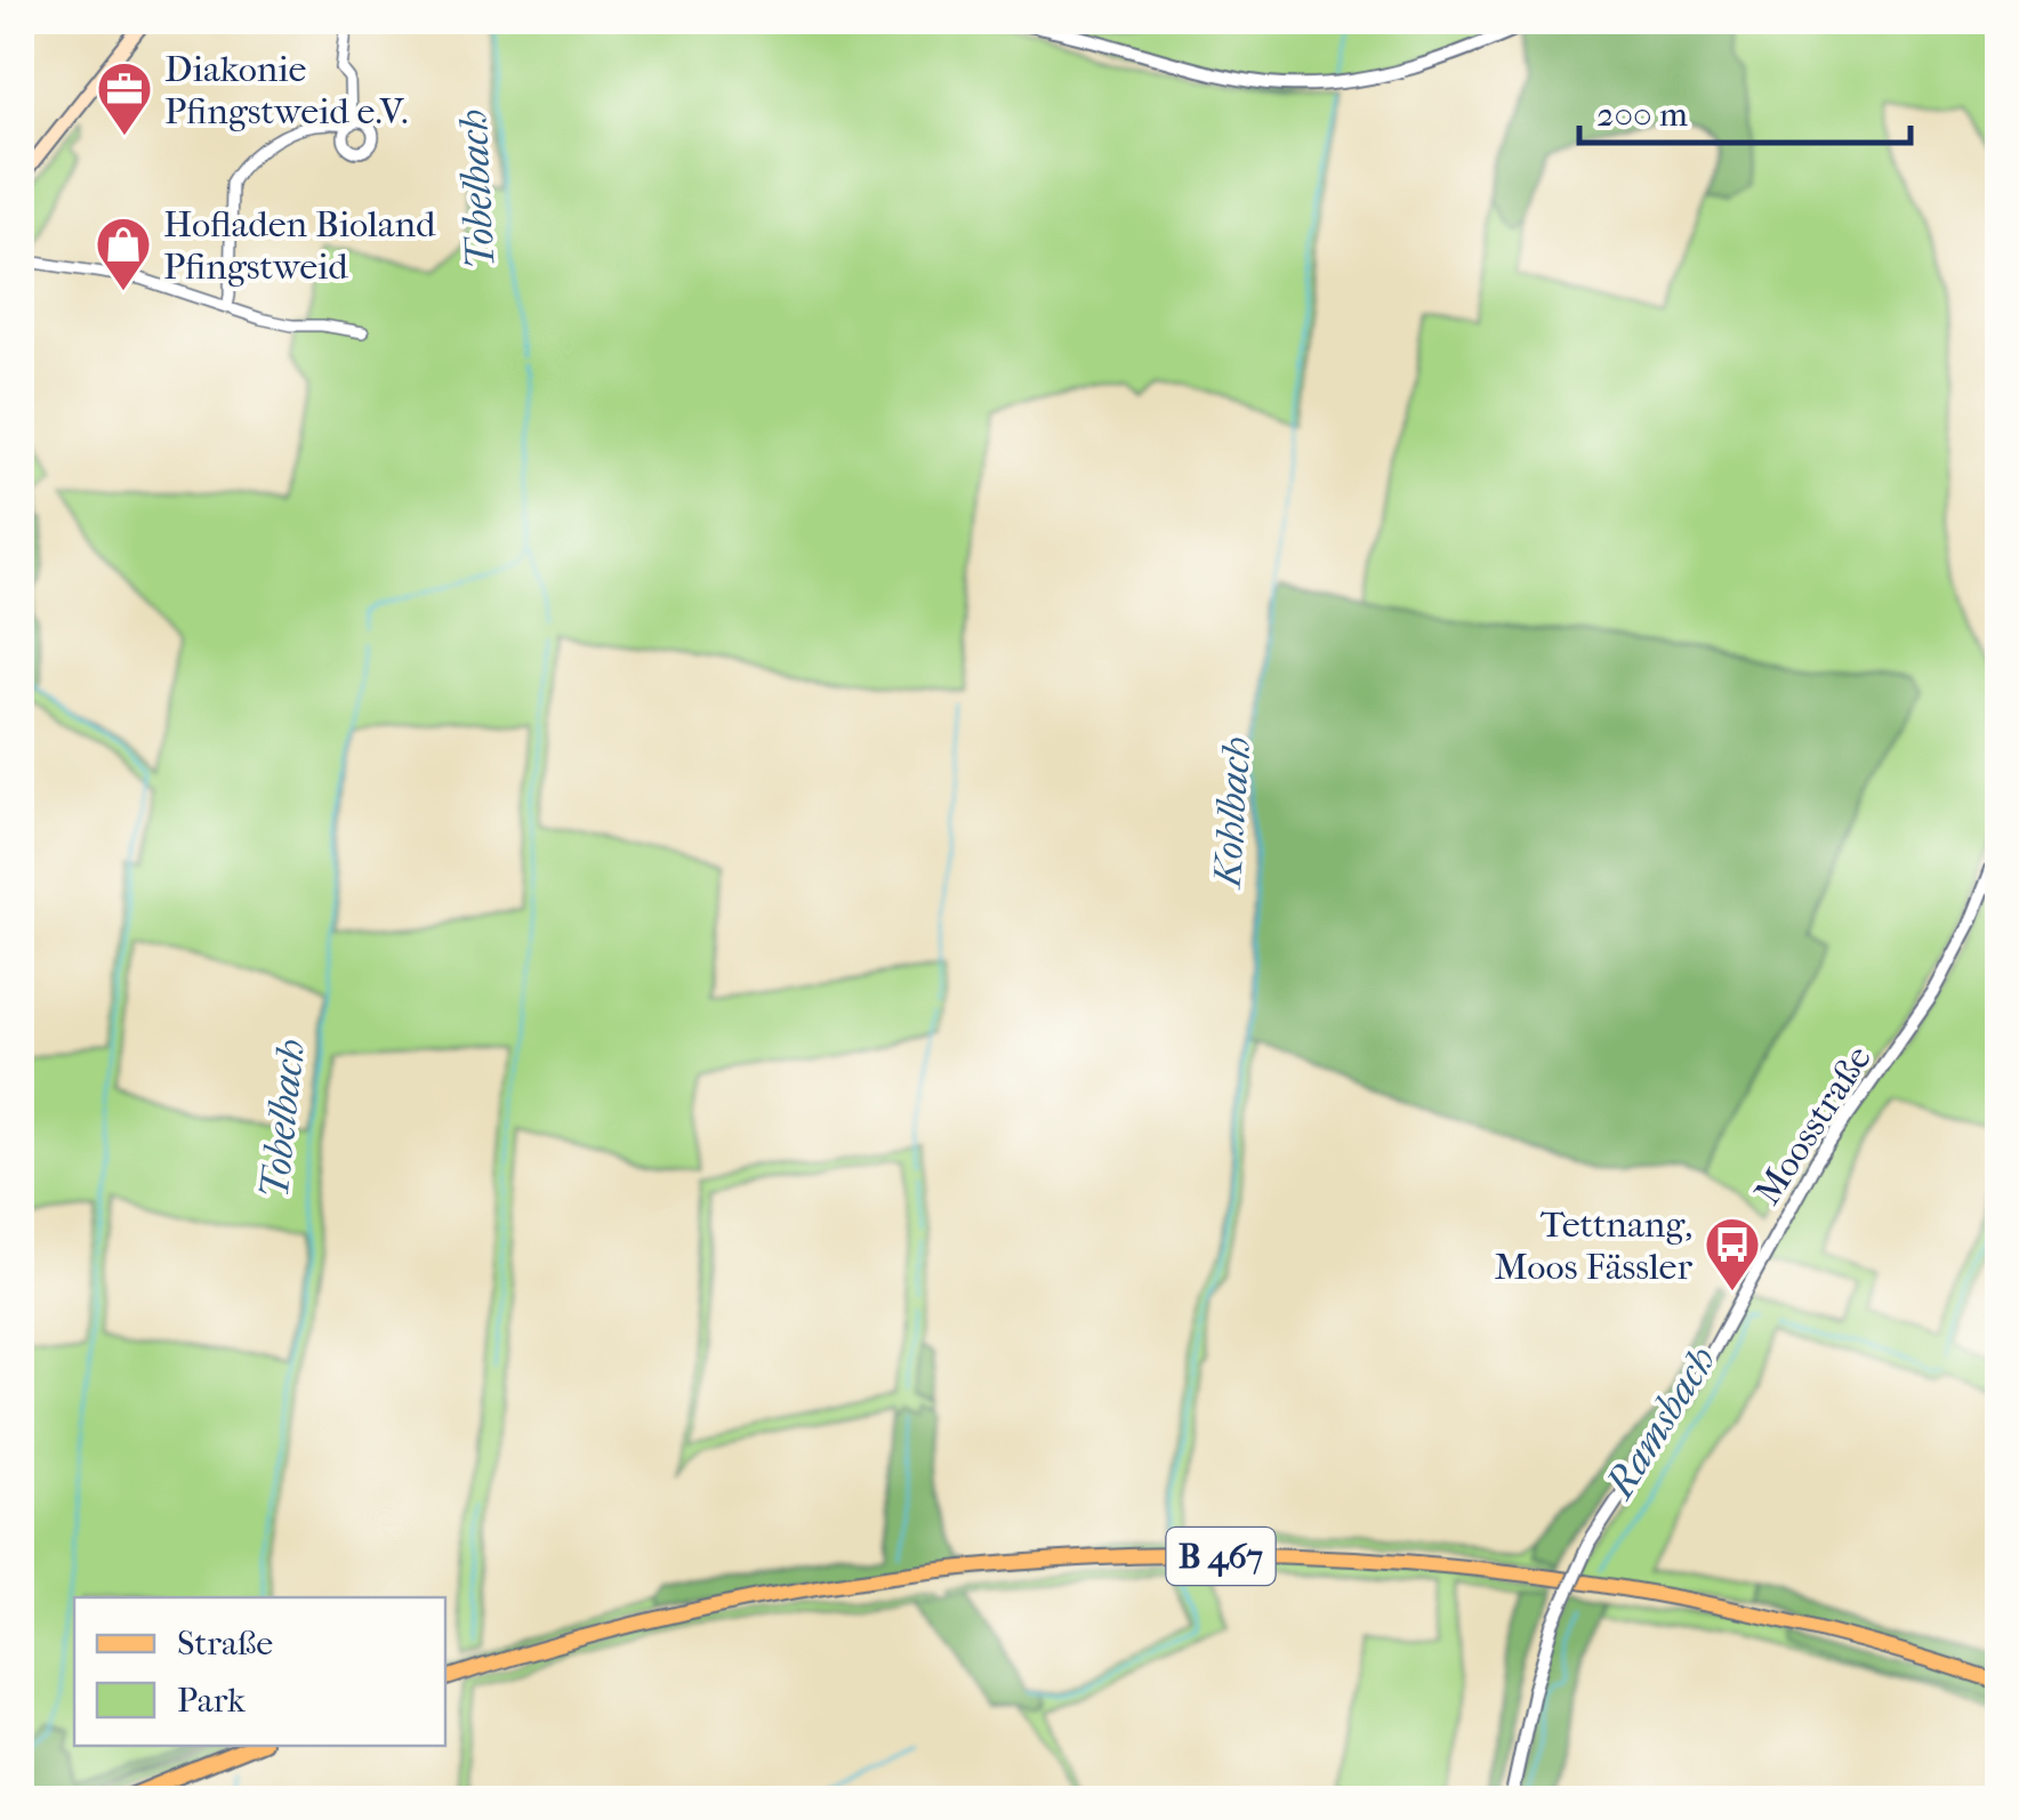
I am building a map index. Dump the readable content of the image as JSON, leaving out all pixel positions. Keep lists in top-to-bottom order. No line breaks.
{"streets":{"main road":["B 467"],"street":["Moosstraße"]},"water":["Tobelbach","Kohlbach","Ramsbach"],"places":{"office":["Diakonie Pfingstweid e.V."],"shop":["Hofladen Bioland Pfingstweid"],"bus stop":["Tettnang, Moos Fässler"]},"legend":["Straße","Park"],"scale_bar":"200 m"}
